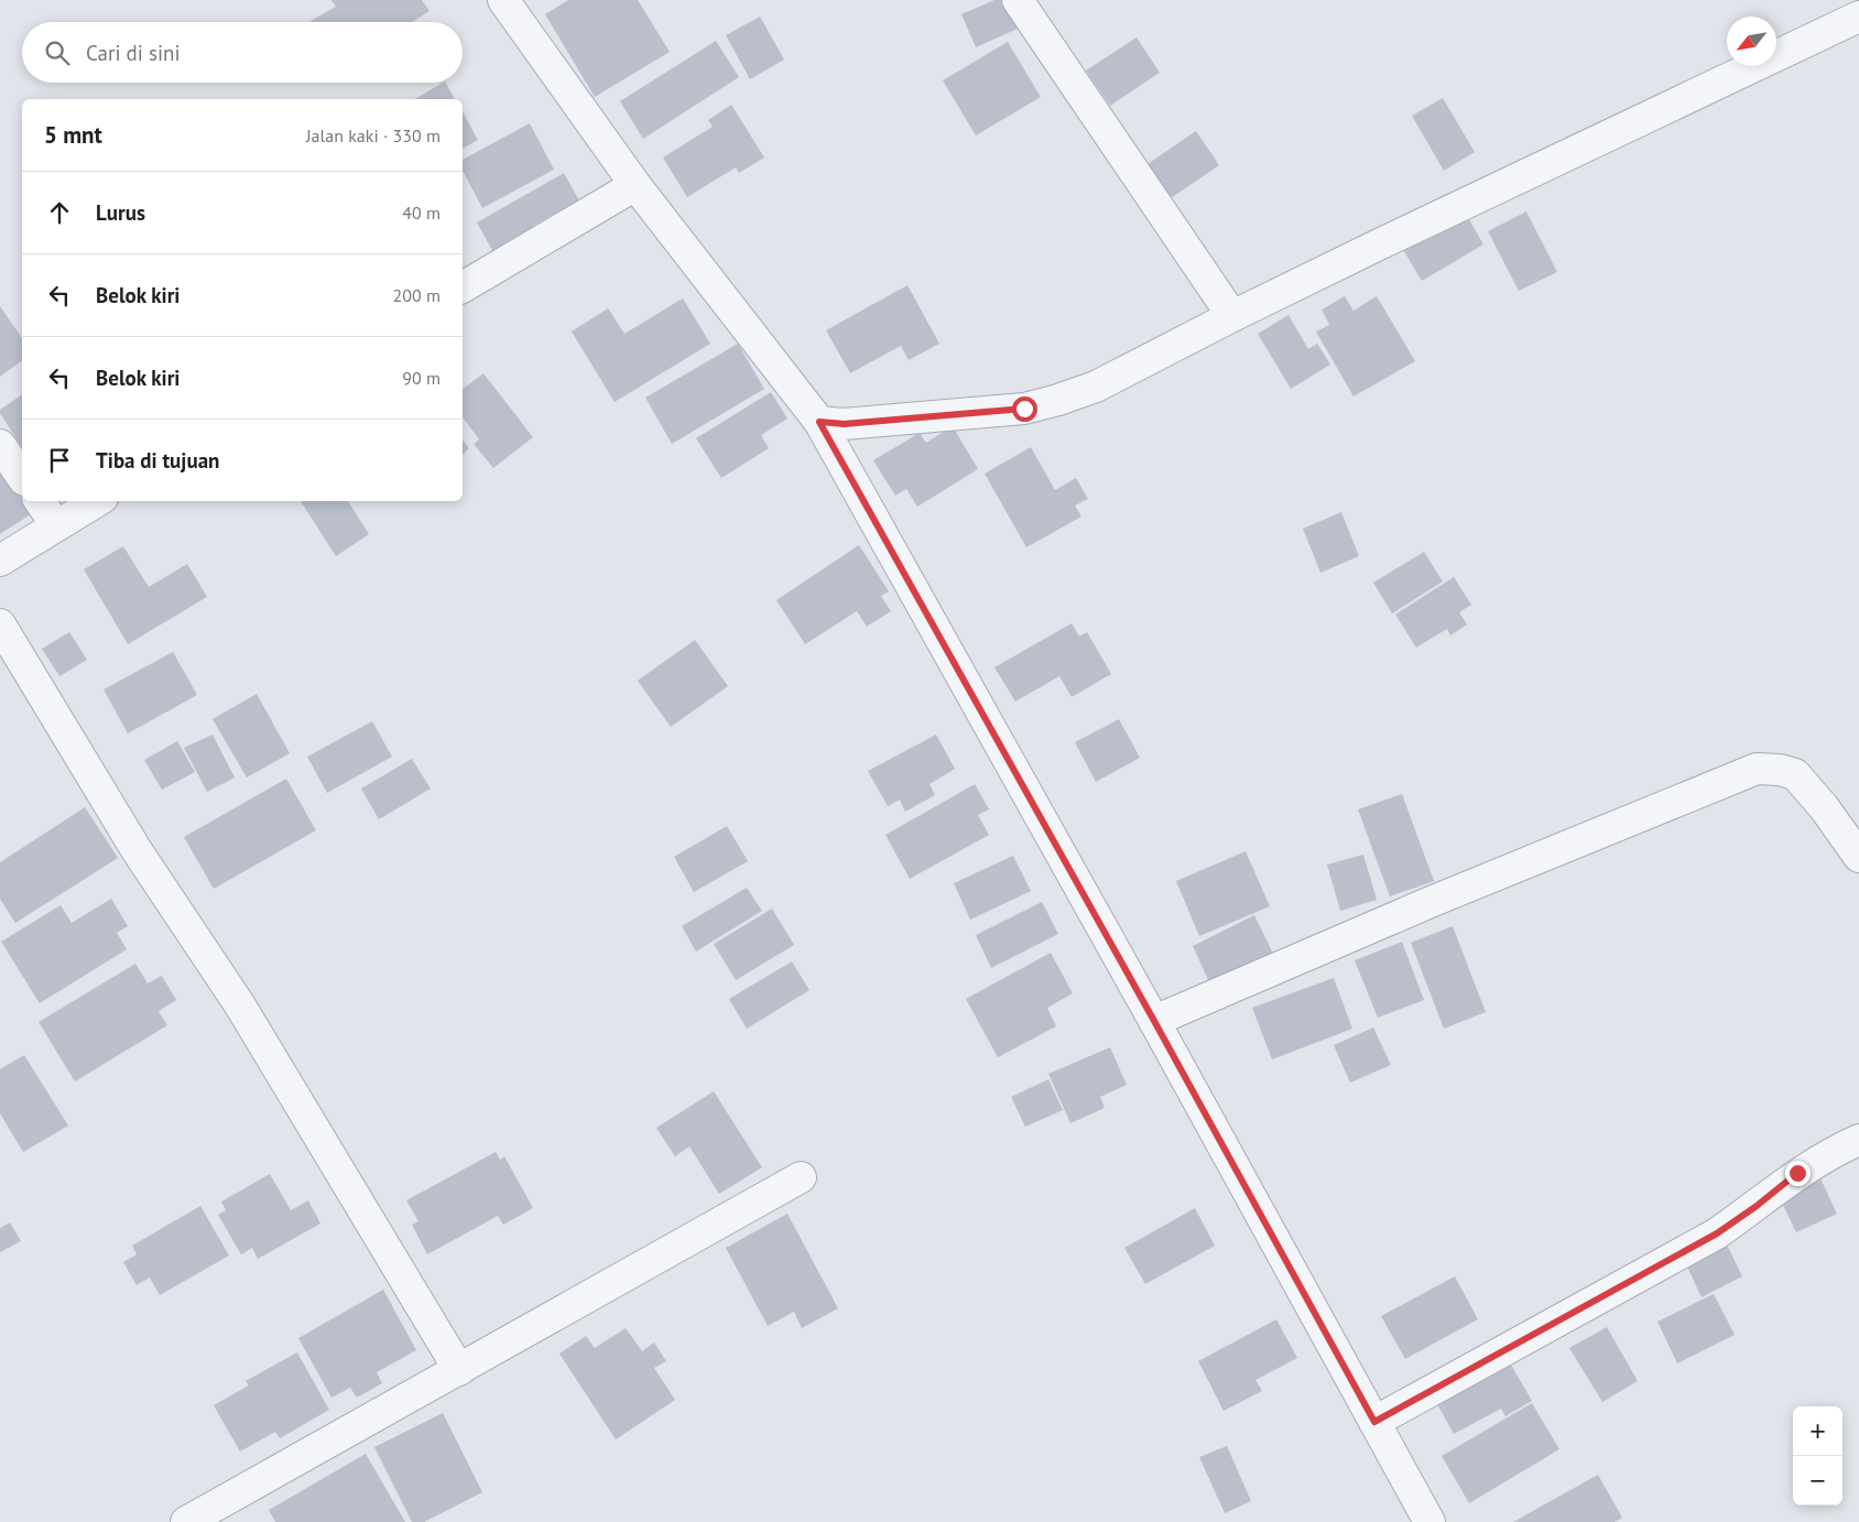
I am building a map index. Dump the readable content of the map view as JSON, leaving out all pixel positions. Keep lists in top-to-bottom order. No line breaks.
{"north":"bottom left","page":{"search":"Cari di sini","heading":["5 mnt","Jalan kaki · 330 m"],"list":[["Lurus","40 m"],["Belok kiri","200 m"],["Belok kiri","90 m"],"Tiba di tujuan"],"map_buttons":["+","−"]}}
